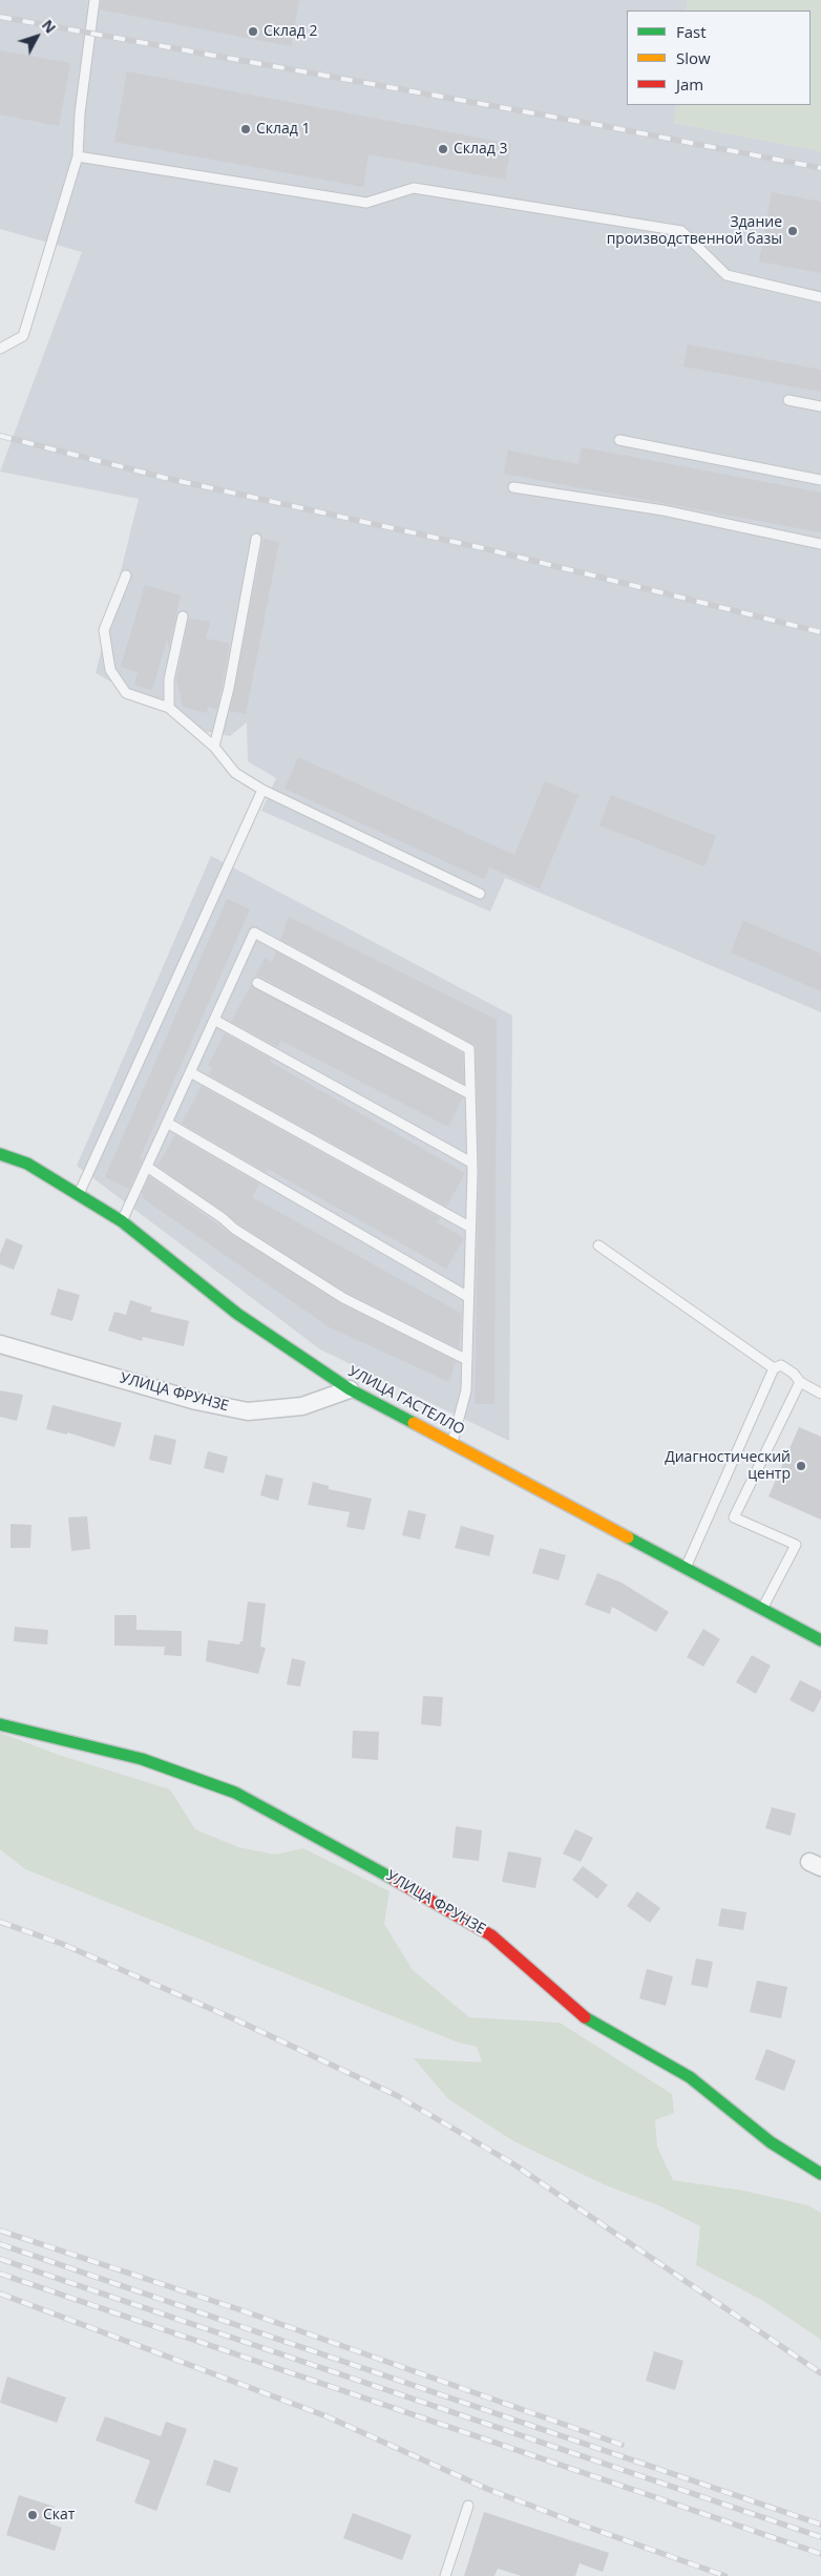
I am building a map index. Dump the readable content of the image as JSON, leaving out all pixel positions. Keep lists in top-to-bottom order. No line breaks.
{"streets":{"street":["УЛИЦА ФРУНЗЕ","УЛИЦА ГАСТЕЛЛО"]},"crossings":[["УЛИЦА ФРУНЗЕ","УЛИЦА ГАСТЕЛЛО"]],"places":["Склад 2","Склад 1","Склад 3","Здание производственной базы","Диагностический центр","Скат"],"legend":["Fast","Slow","Jam"],"north":"top right"}
